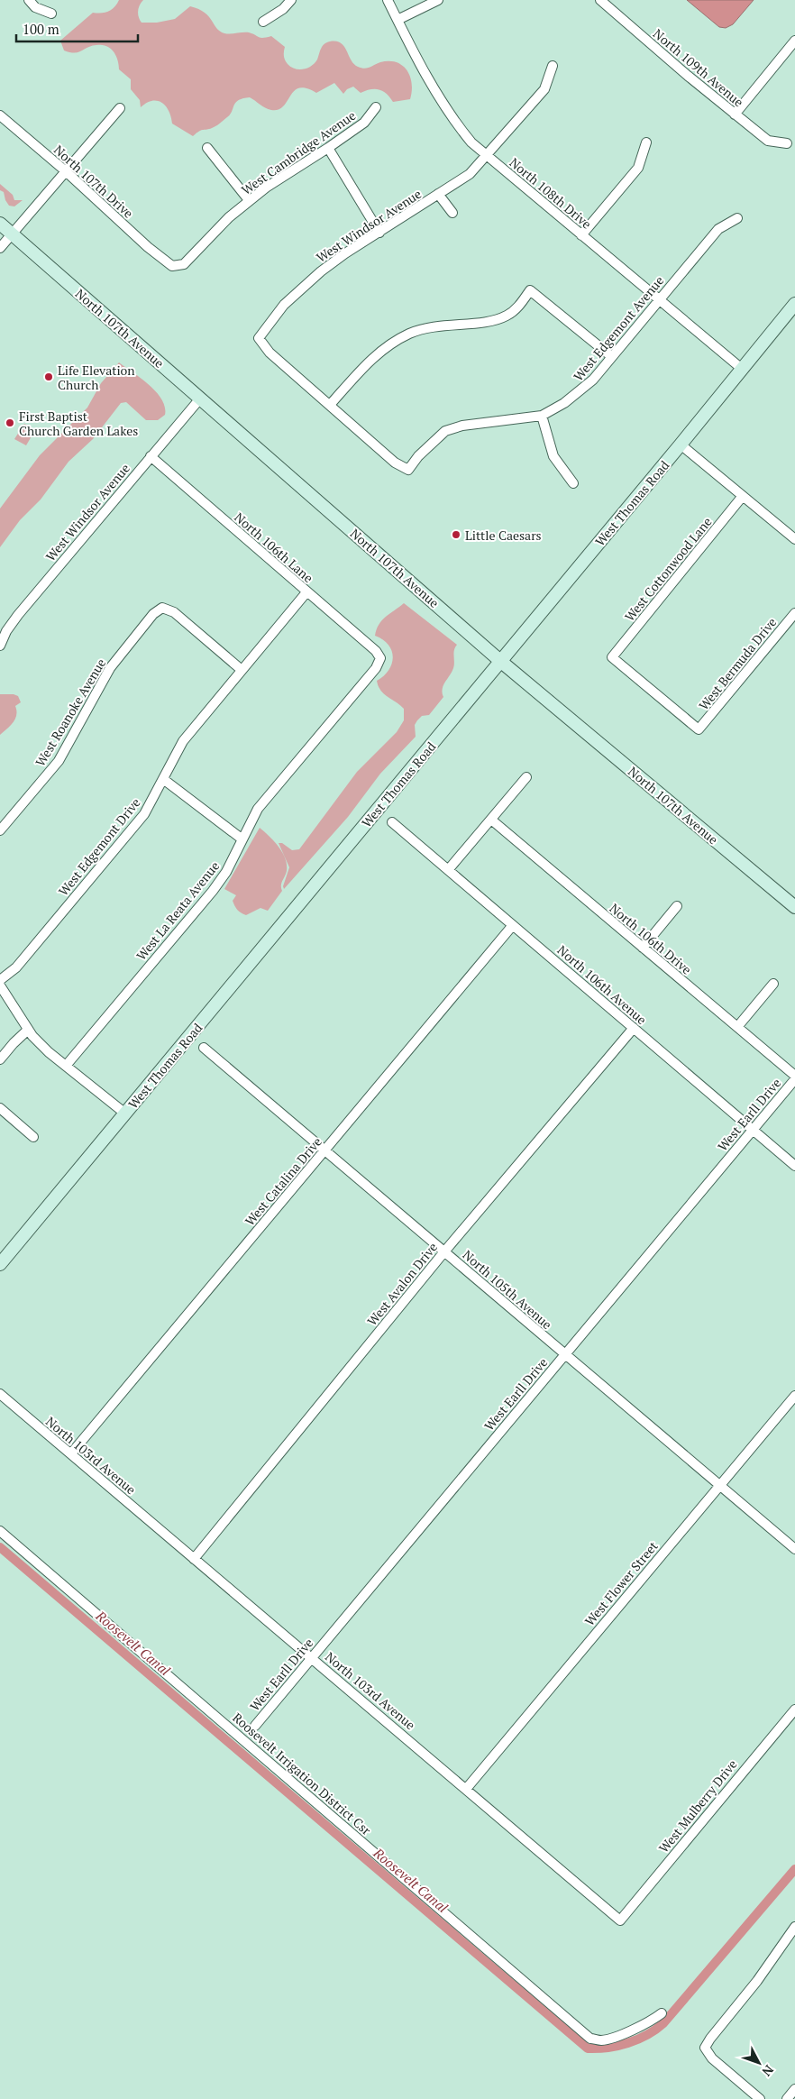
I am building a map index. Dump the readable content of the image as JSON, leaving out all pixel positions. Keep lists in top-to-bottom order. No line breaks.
{"streets":{"main road":["North 107th Avenue","West Thomas Road"],"street":["North 109th Avenue","West Cambridge Avenue","North 107th Drive","North 108th Drive","West Windsor Avenue","West Edgemont Avenue","North 106th Lane","West Cottonwood Lane","West Bermuda Drive","West Roanoke Avenue","West Edgemont Drive","West La Reata Avenue","North 106th Drive","North 106th Avenue","West Earll Drive","West Catalina Drive","West Avalon Drive","North 105th Avenue","North 103rd Avenue","West Flower Street","Roosevelt Irrigation District Csr","West Mulberry Drive"]},"crossings":[["West Cambridge Avenue","North 107th Drive"],["North 108th Drive","West Windsor Avenue"],["North 108th Drive","West Edgemont Avenue"],["North 108th Drive","West Thomas Road"],["West Windsor Avenue","North 107th Avenue"],["West Windsor Avenue","West Edgemont Avenue"],["West Windsor Avenue","North 106th Lane"],["North 107th Avenue","West Thomas Road"],["North 106th Lane","West Edgemont Drive"],["North 106th Lane","West La Reata Avenue"],["West Cottonwood Lane","West Bermuda Drive"],["West Roanoke Avenue","West Edgemont Drive"],["North 106th Drive","West Earll Drive"],["North 106th Avenue","West Earll Drive"],["North 106th Avenue","West Catalina Drive"],["North 106th Avenue","West Avalon Drive"],["West Earll Drive","North 105th Avenue"],["West Earll Drive","North 103rd Avenue"],["West Catalina Drive","North 105th Avenue"],["West Catalina Drive","North 103rd Avenue"],["West Avalon Drive","North 105th Avenue"],["West Avalon Drive","North 103rd Avenue"],["North 105th Avenue","West Flower Street"],["North 103rd Avenue","West Flower Street"],["North 103rd Avenue","West Mulberry Drive"]],"water":["Roosevelt Canal"],"places":["Life Elevation Church","First Baptist Church Garden Lakes","Little Caesars"],"scale_bar":"100 m","north":"bottom right"}
